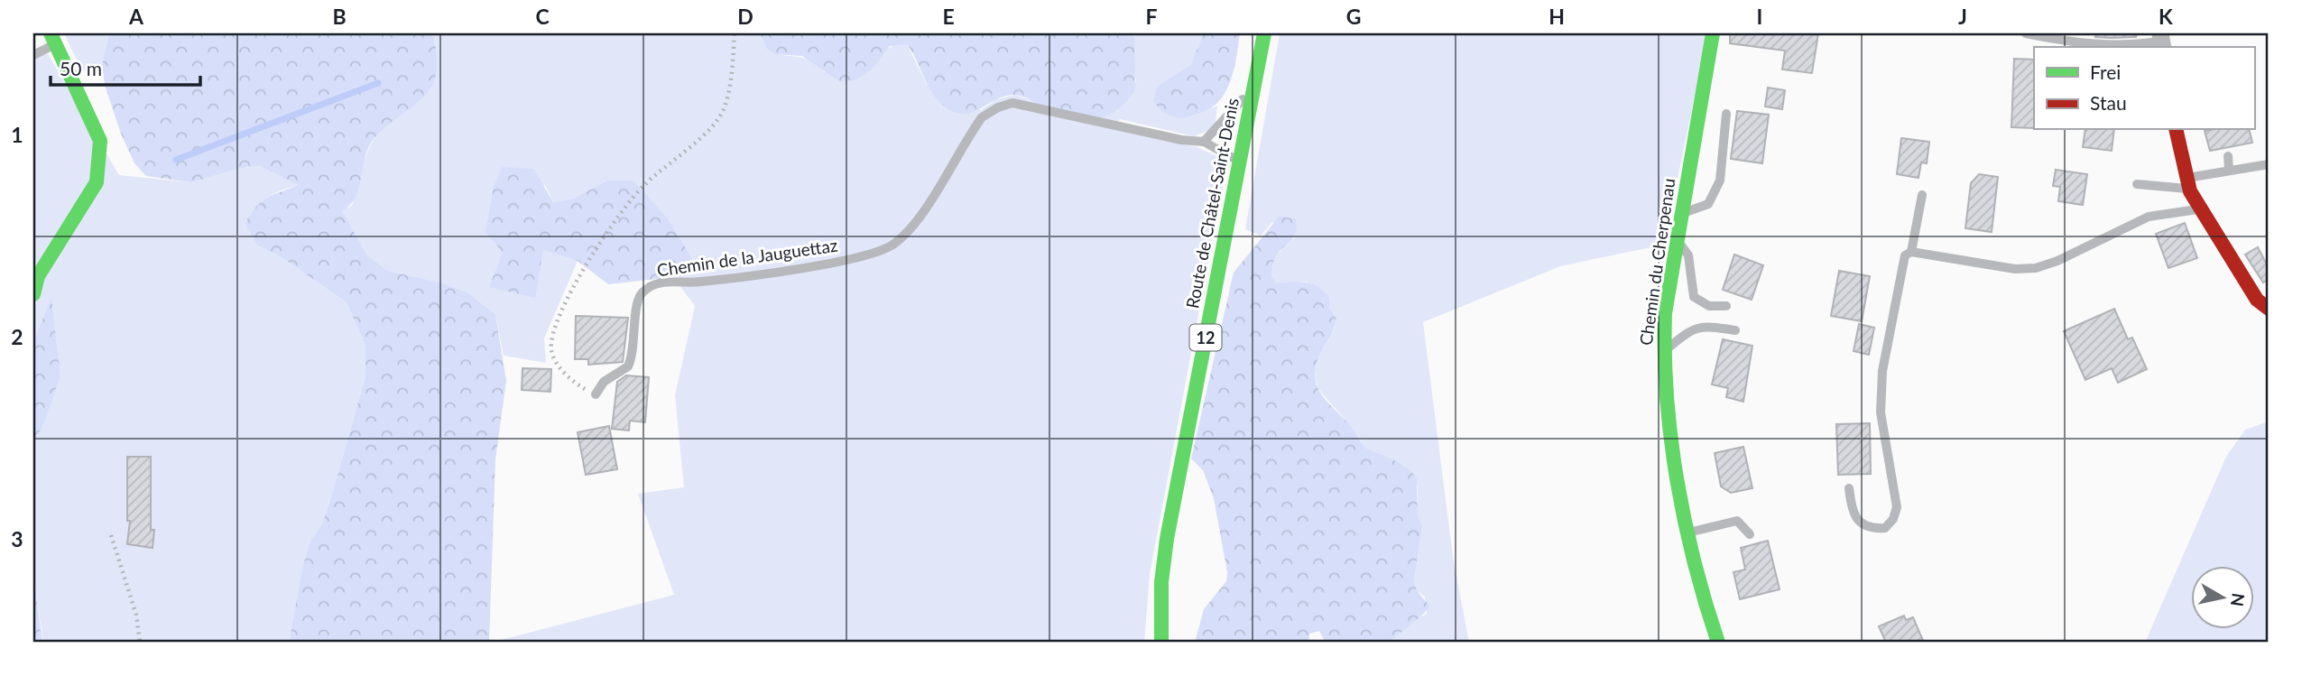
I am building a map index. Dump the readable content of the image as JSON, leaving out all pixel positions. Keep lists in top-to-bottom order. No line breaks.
{"streets":{"street":["Route de Châtel-Saint-Denis","Chemin du Cherpenau","12"],"lane":["Chemin de la Jauguettaz"]},"legend":["Frei","Stau"],"scale_bar":"50 m","north":"right","grid":{"columns":["A","B","C","D","E","F","G","H","I","J","K"],"rows":["1","2","3"]}}
